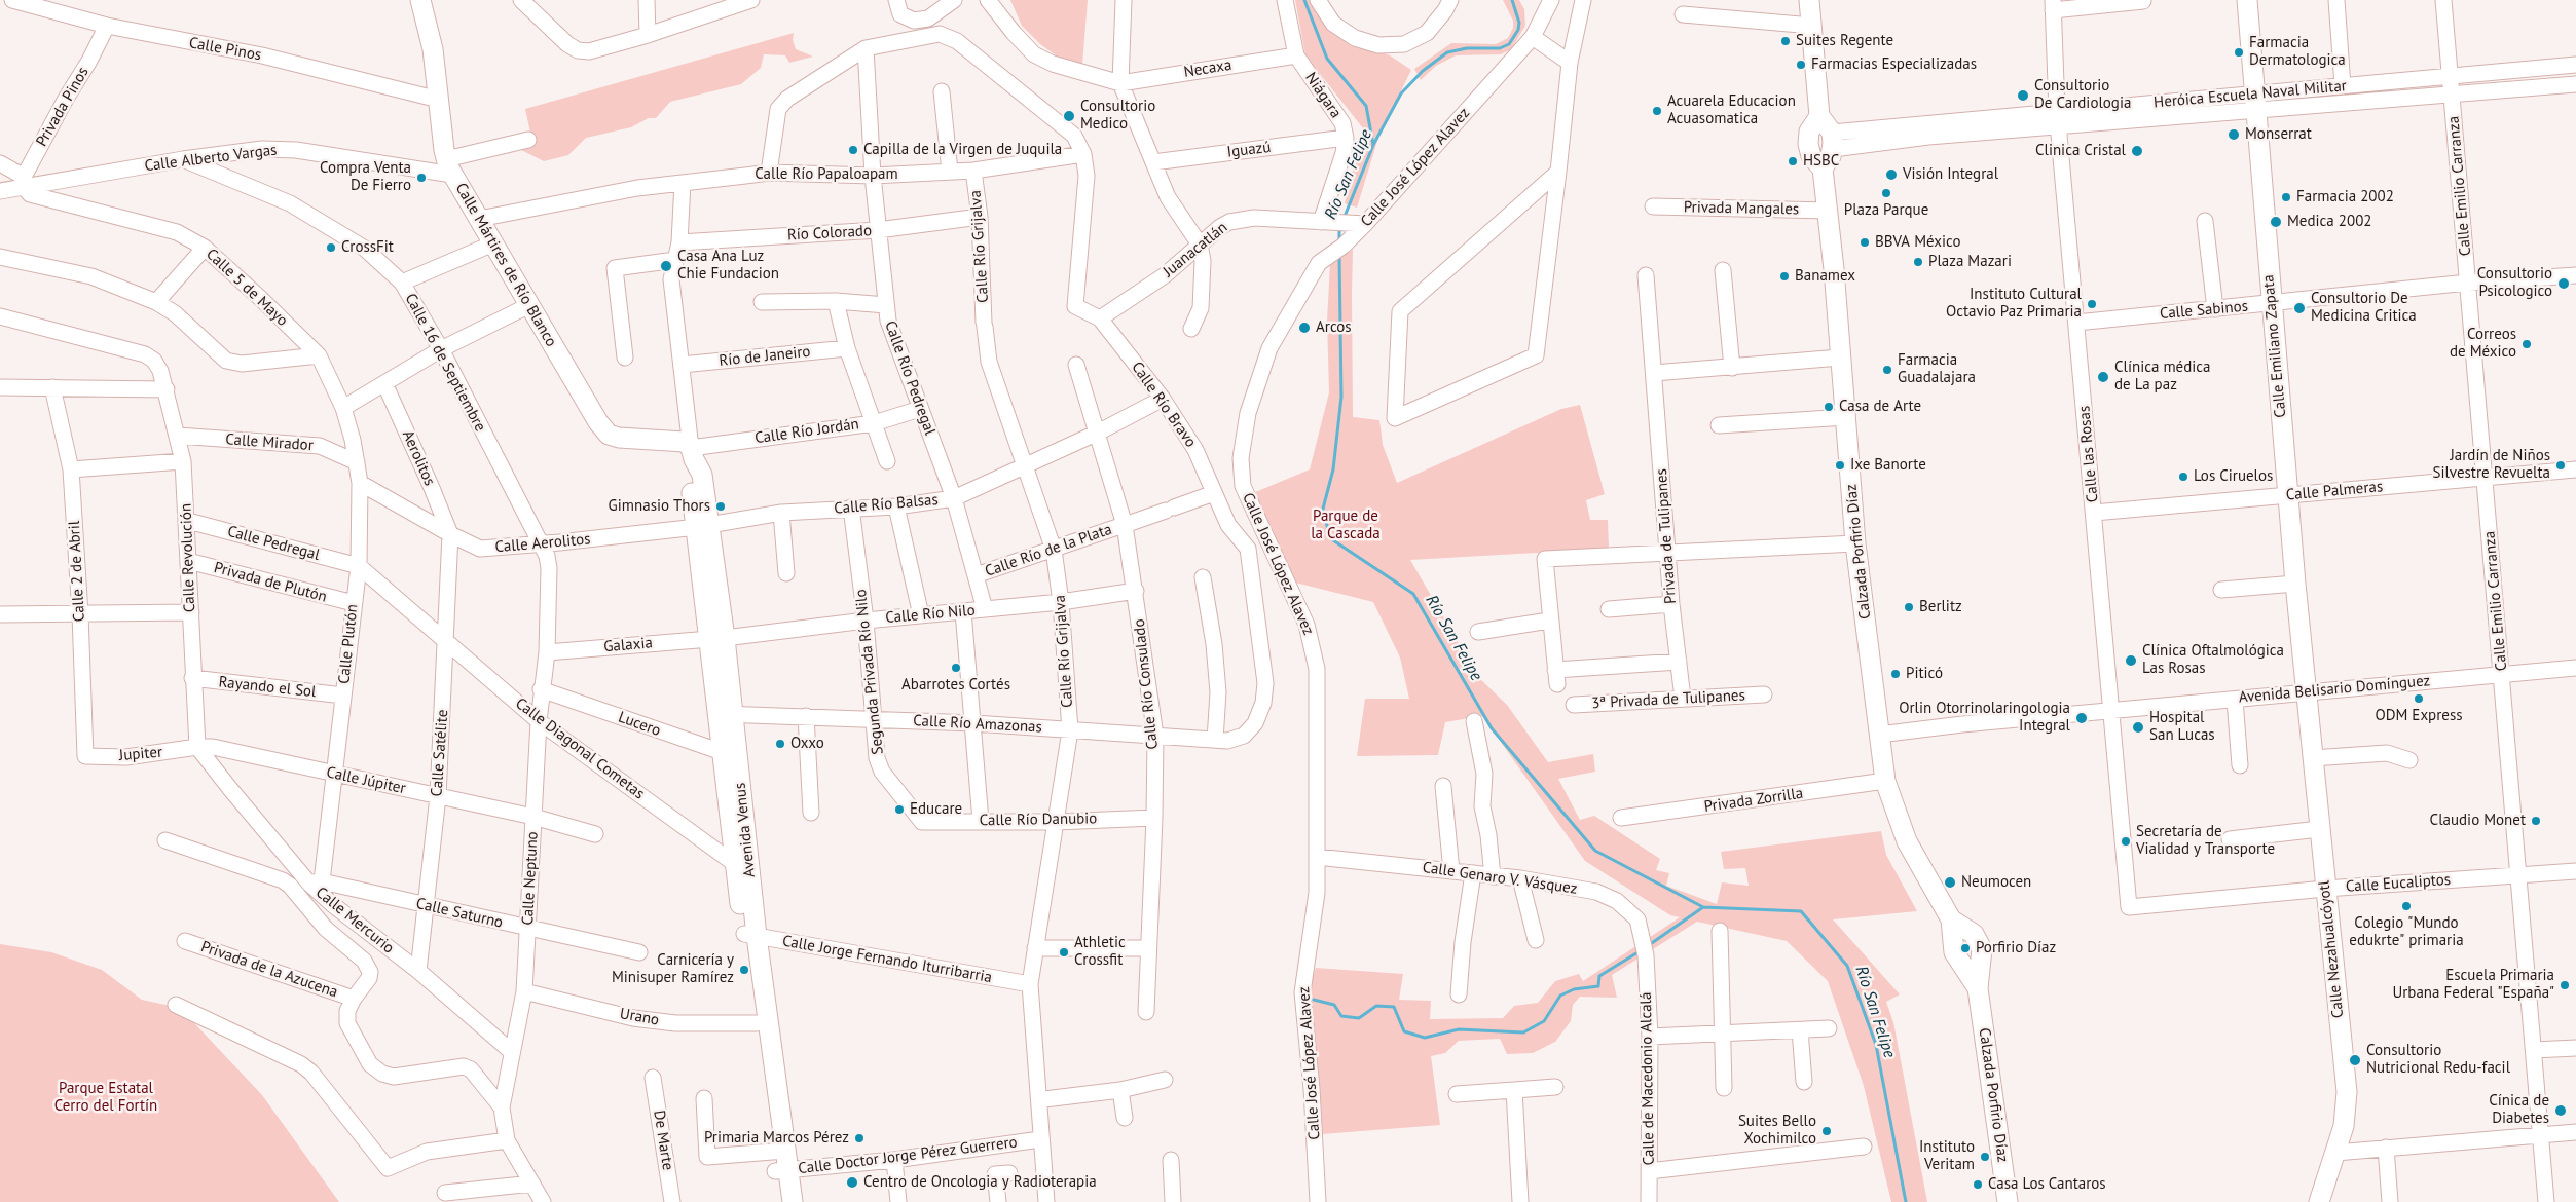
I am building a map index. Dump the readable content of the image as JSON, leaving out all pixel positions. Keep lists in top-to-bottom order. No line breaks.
{"streets":{"main road":["Calle Mártires de Río Blanco","Calle Emiliano Zapata","Calzada Porfirio Díaz","Avenida Venus","Calle Nezahualcóyotl"],"street":["Calle Pinos","Necaxa","Heróica Escuela Naval Militar","Niágara","Privada Pinos","Iguazú","Calle Alberto Vargas","Calle José López Alavez","Calle Río Papaloapam","Calle Emilio Carranza","Privada Mangales","Río Colorado","Calle Río Grijalva","Juanacatlán","Calle 5 de Mayo","Calle Sabinos","Río de Janeiro","Calle 16 de Septiembre","Calle Río Pedregal","Calle Río Bravo","Calle Río Jordán","Calle Mirador","Calle las Rosas","Aerolitos","Calle Palmeras","Calle Río Balsas","Privada de Tulipanes","Calle Pedregal","Calle Aerolitos","Calle Río de la Plata","Calle Revolución","Calle 2 de Abril","Privada de Plutón","Calle Río Nilo","Calle Plutón","Galaxia","Segunda Privada Río Nilo","Calle Río Consulado","Rayando el Sol","Avenida Belisario Domínguez","3ª Privada de Tulipanes","Lucero","Calle Río Amazonas","Calle Diagonal Cometas","Calle Satélite","Jupiter","Calle Júpiter","Privada Zorrilla","Calle Río Danubio","Calle Neptuno","Calle Genaro V. Vásquez","Calle Eucaliptos","Calle Saturno","Calle Mercurio","Calle Jorge Fernando Iturribarria","Privada de la Azucena","Urano","Calle de Macedonio Alcalá","De Marte","Calle Doctor Jorge Pérez Guerrero"]},"crossings":[["Calle Pinos","Privada Pinos"],["Calle Pinos","Calle Mártires de Río Blanco"],["Necaxa","Niágara"],["Heróica Escuela Naval Militar","Calle Emilio Carranza"],["Heróica Escuela Naval Militar","Calle Emiliano Zapata"],["Heróica Escuela Naval Militar","Calle las Rosas"],["Niágara","Iguazú"],["Niágara","Juanacatlán"],["Privada Pinos","Calle Alberto Vargas"],["Privada Pinos","Calle 5 de Mayo"],["Calle Alberto Vargas","Calle Mártires de Río Blanco"],["Calle Alberto Vargas","Calle 5 de Mayo"],["Calle Alberto Vargas","Calle 16 de Septiembre"],["Calle José López Alavez","Juanacatlán"],["Calle José López Alavez","Calle Genaro V. Vásquez"],["Calle Río Papaloapam","Calle Río Grijalva"],["Calle Río Papaloapam","Calle Mártires de Río Blanco"],["Calle Río Papaloapam","Calle Río Pedregal"],["Calle Emilio Carranza","Calle Sabinos"],["Calle Emilio Carranza","Calle Palmeras"],["Calle Emilio Carranza","Avenida Belisario Domínguez"],["Calle Emilio Carranza","Calle Eucaliptos"],["Privada Mangales","Calzada Porfirio Díaz"],["Río Colorado","Calle Río Grijalva"],["Río Colorado","Calle Río Pedregal"],["Calle Río Grijalva","Calle Río Balsas"],["Calle Río Grijalva","Calle Río de la Plata"],["Calle Río Grijalva","Calle Río Nilo"],["Calle Río Grijalva","Calle Río Amazonas"],["Calle Río Grijalva","Calle Río Danubio"],["Calle Río Grijalva","Calle Jorge Fernando Iturribarria"],["Calle Río Grijalva","Calle Doctor Jorge Pérez Guerrero"],["Juanacatlán","Calle Río Bravo"],["Calle Mártires de Río Blanco","Calle Río Jordán"],["Calle Mártires de Río Blanco","Avenida Venus"],["Calle 5 de Mayo","Calle Plutón"],["Calle Sabinos","Calle Emiliano Zapata"],["Calle Sabinos","Calle las Rosas"],["Calle Emiliano Zapata","Calle Palmeras"],["Calle Emiliano Zapata","Avenida Belisario Domínguez"],["Calle Emiliano Zapata","Calle Nezahualcóyotl"],["Calle 16 de Septiembre","Calle Aerolitos"],["Calle 16 de Septiembre","Calle Neptuno"],["Calle Río Pedregal","Calle Río Jordán"],["Calle Río Pedregal","Calle Río Balsas"],["Calle Río Pedregal","Calle Río de la Plata"],["Calle Río Pedregal","Calle Río Nilo"],["Calle Río Bravo","Calle Río Balsas"],["Calle Río Bravo","Calle Río de la Plata"],["Calle Río Bravo","Calle Río Amazonas"],["Calle Río Jordán","Avenida Venus"],["Calle Mirador","Calle Revolución"],["Calle Mirador","Calle Plutón"],["Calle las Rosas","Calle Palmeras"],["Calle las Rosas","Avenida Belisario Domínguez"],["Calle las Rosas","Calle Eucaliptos"],["Aerolitos","Calle Aerolitos"],["Aerolitos","Calle Satélite"],["Calle Río Balsas","Calle Aerolitos"],["Calle Río Balsas","Segunda Privada Río Nilo"],["Calle Río Balsas","Calle Río Consulado"],["Calle Río Balsas","Avenida Venus"],["Privada de Tulipanes","3ª Privada de Tulipanes"],["Calle Pedregal","Calle Revolución"],["Calle Pedregal","Calle Plutón"],["Calle Pedregal","Calle Diagonal Cometas"],["Calle Aerolitos","Calle Plutón"],["Calle Aerolitos","Calle Satélite"],["Calle Aerolitos","Avenida Venus"],["Calle Aerolitos","Calle Neptuno"],["Calle Río de la Plata","Calle Río Consulado"],["Calzada Porfirio Díaz","Avenida Belisario Domínguez"],["Calzada Porfirio Díaz","Privada Zorrilla"],["Calle Revolución","Privada de Plutón"],["Calle Revolución","Rayando el Sol"],["Calle Revolución","Jupiter"],["Calle Revolución","Calle Júpiter"],["Calle Revolución","Calle Mercurio"],["Calle 2 de Abril","Jupiter"],["Privada de Plutón","Calle Plutón"],["Calle Río Nilo","Galaxia"],["Calle Río Nilo","Segunda Privada Río Nilo"],["Calle Río Nilo","Calle Río Consulado"],["Calle Río Nilo","Avenida Venus"],["Calle Plutón","Rayando el Sol"],["Calle Plutón","Calle Diagonal Cometas"],["Calle Plutón","Calle Júpiter"],["Calle Plutón","Calle Saturno"],["Calle Plutón","Calle Mercurio"],["Galaxia","Avenida Venus"],["Galaxia","Calle Neptuno"],["Segunda Privada Río Nilo","Calle Río Amazonas"],["Segunda Privada Río Nilo","Calle Río Danubio"],["Calle Río Consulado","Calle Río Amazonas"],["Calle Río Consulado","Calle Río Danubio"],["Avenida Belisario Domínguez","Calle Nezahualcóyotl"],["Lucero","Avenida Venus"],["Lucero","Calle Neptuno"],["Calle Río Amazonas","Avenida Venus"],["Calle Diagonal Cometas","Calle Satélite"],["Calle Diagonal Cometas","Avenida Venus"],["Calle Diagonal Cometas","Calle Neptuno"],["Calle Satélite","Calle Júpiter"],["Calle Satélite","Calle Saturno"],["Calle Satélite","Calle Mercurio"],["Jupiter","Calle Júpiter"],["Jupiter","Calle Mercurio"],["Calle Júpiter","Calle Neptuno"],["Calle Júpiter","Calle Mercurio"],["Avenida Venus","Calle Jorge Fernando Iturribarria"],["Avenida Venus","Urano"],["Avenida Venus","Calle Doctor Jorge Pérez Guerrero"],["Calle Neptuno","Calle Saturno"],["Calle Neptuno","Calle Mercurio"],["Calle Neptuno","Urano"],["Calle Genaro V. Vásquez","Calle de Macedonio Alcalá"],["Calle Eucaliptos","Calle Nezahualcóyotl"],["Calle Saturno","Calle Mercurio"]],"water":["Río San Felipe"],"parks":["Parque de la Cascada","Parque Estatal Cerro del Fortín"],"places":["Suites Regente","Farmacia Dermatologica","Farmacias Especializadas","Consultorio De Cardiologia","Acuarela Educacion Acuasomatica","Consultorio Medico","Monserrat","Capilla de la Virgen de Juquila","Clinica Cristal","HSBC","Visión Integral","Compra Venta De Fierro","Plaza Parque","Farmacia 2002","Medica 2002","BBVA México","CrossFit","Plaza Mazari","Casa Ana Luz Chie Fundacion","Banamex","Consultorio Psicologico","Instituto Cultural Octavio Paz Primaria","Consultorio De Medicina Critica","Arcos","Correos de México","Farmacia Guadalajara","Clínica médica de La paz","Casa de Arte","Ixe Banorte","Jardín de Niños Silvestre Revuelta","Los Ciruelos","Gimnasio Thors","Berlitz","Clínica Oftalmológica Las Rosas","Abarrotes Cortés","Piticó","ODM Express","Orlin Otorrinolaringologia Integral","Hospital San Lucas","Oxxo","Educare","Claudio Monet","Secretaría de Vialidad y Transporte","Neumocen","Colegio \"Mundo edukrte\" primaria","Porfirio Díaz","Athletic Crossfit","Carnicería y Minisuper Ramírez","Escuela Primaria Urbana Federal \"España\"","Consultorio Nutricional Redu-facil","Cínica de Diabetes","Suites Bello Xochimilco","Primaria Marcos Pérez","Instituto Veritam","Centro de Oncologia y Radioterapia","Casa Los Cantaros"]}
